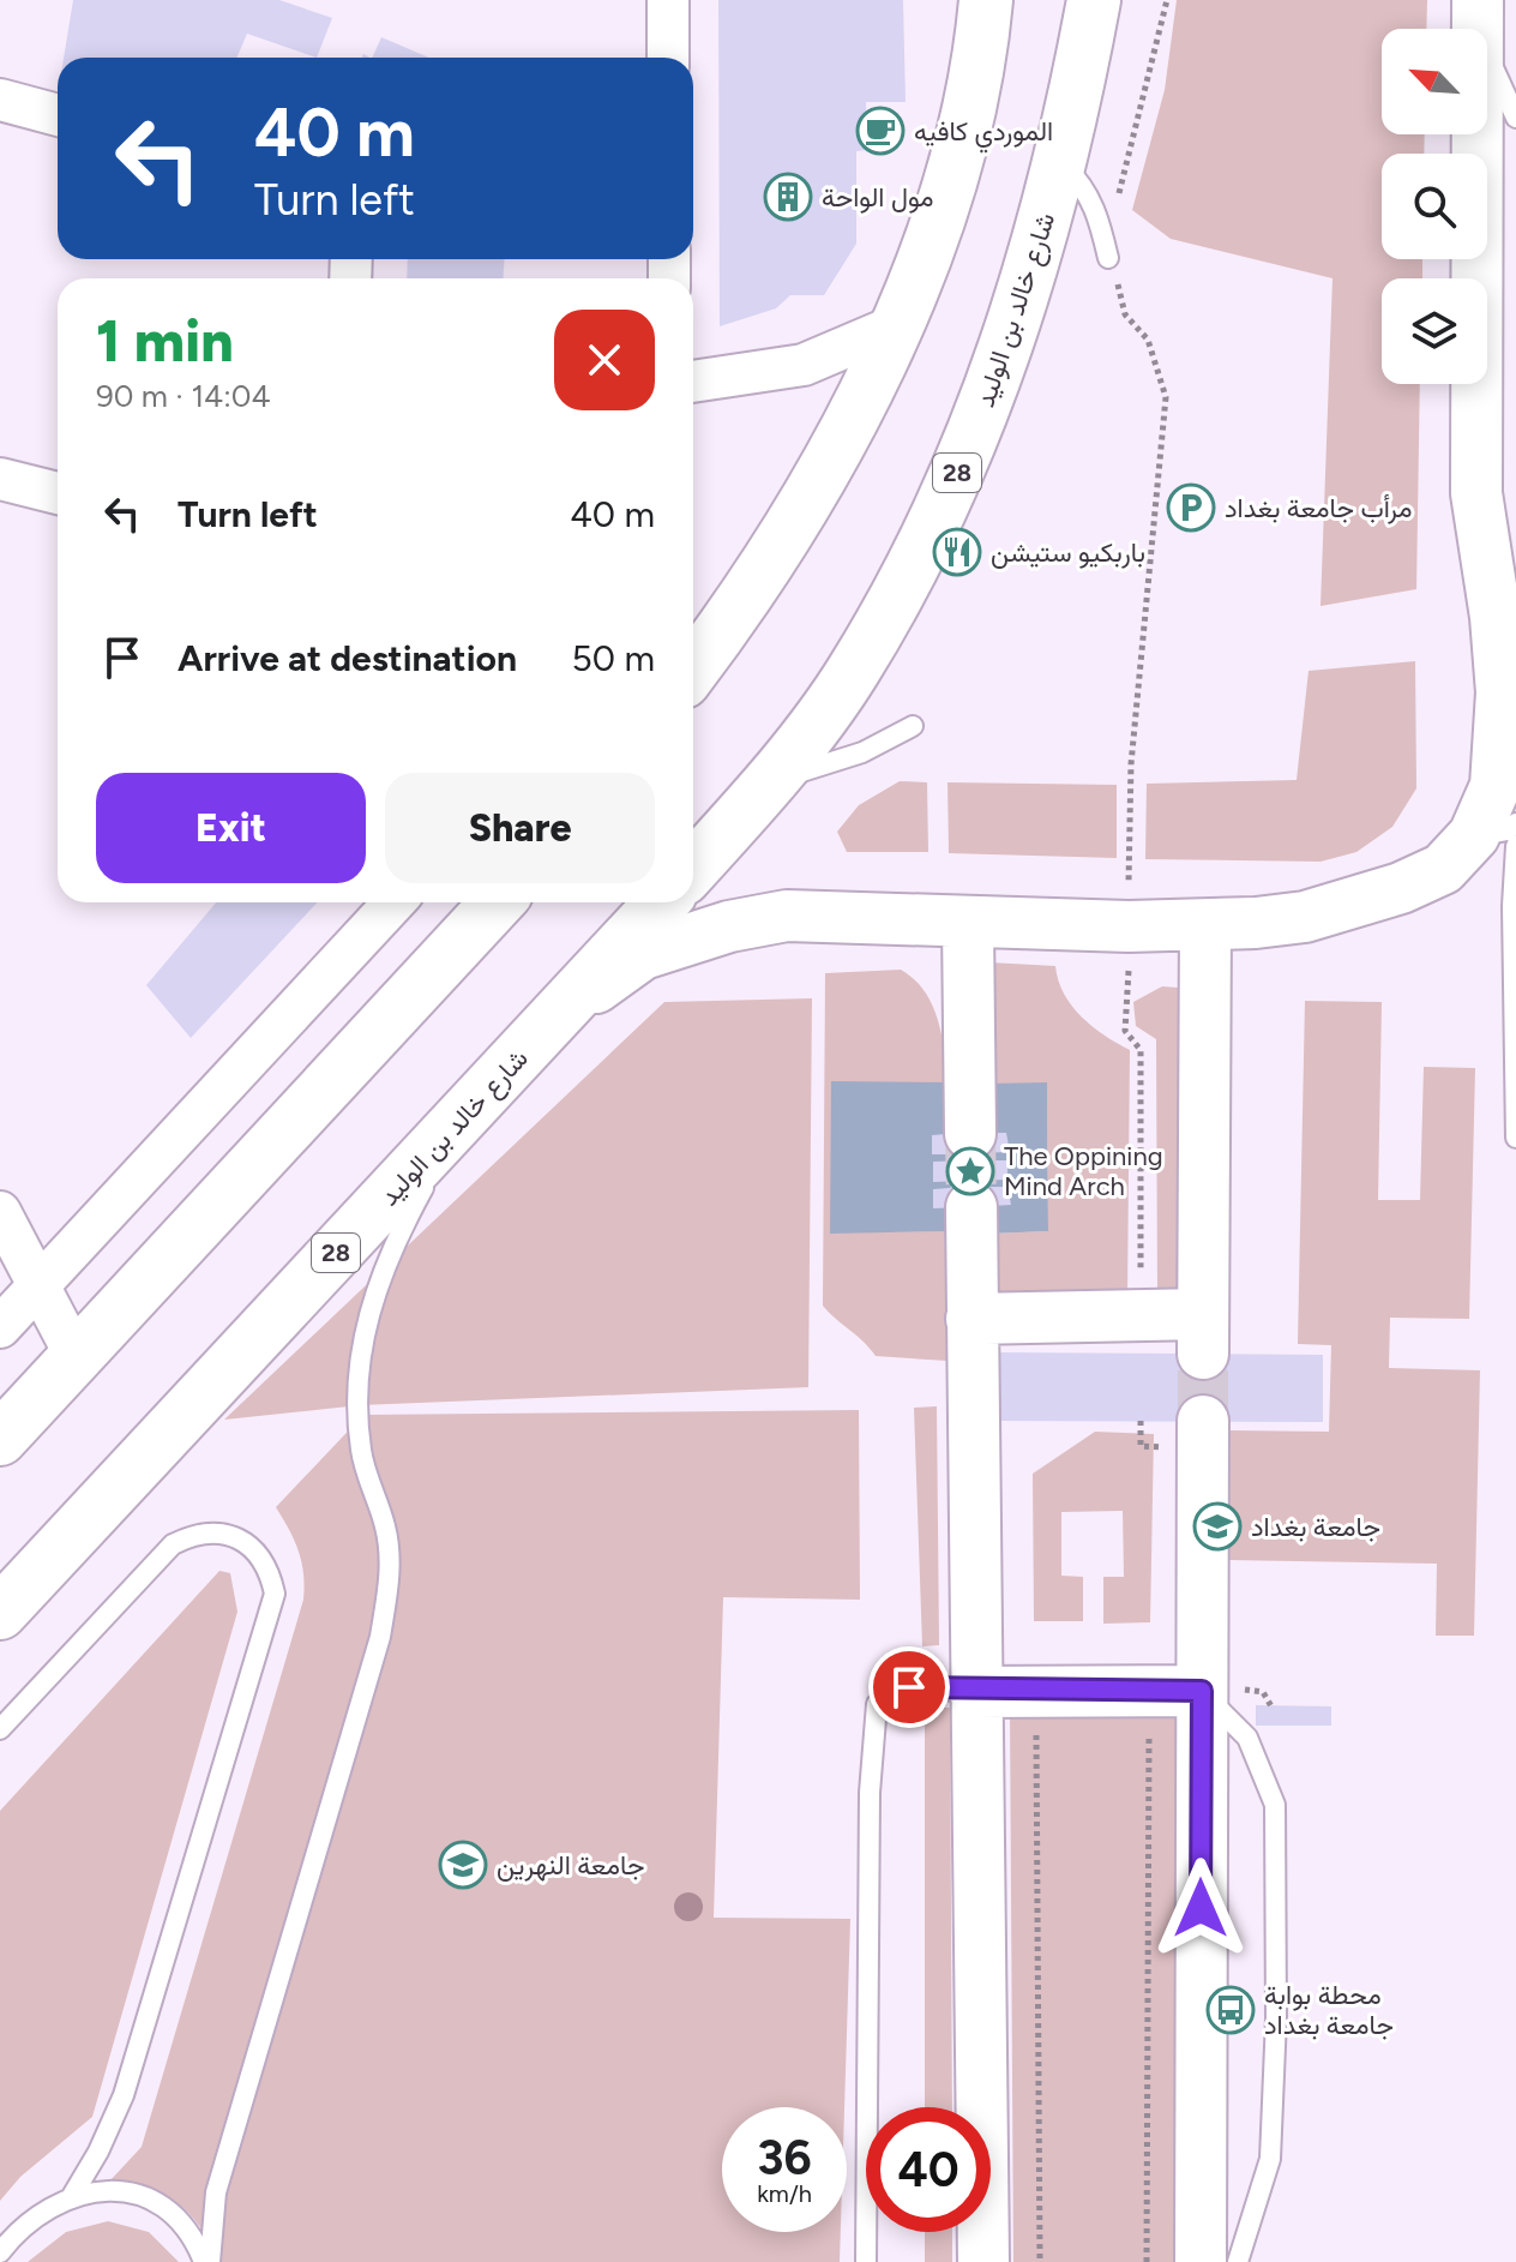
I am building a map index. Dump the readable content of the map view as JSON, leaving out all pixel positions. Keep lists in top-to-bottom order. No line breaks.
{"streets":{"main road":["شارع خالد بن الوليد","28"]},"places":{"cafe":["الموردي كافيه"],"building":["مول الواحة"],"parking":["مرأب جامعة بغداد"],"restaurant":["باربكيو ستيشن"],"place":["The Oppining Mind Arch"],"school or university":["جامعة بغداد","جامعة النهرين"],"bus stop":["محطة بوابة جامعة بغداد"]},"north":"top left","page":{"turn":["40 m","Turn left"],"heading":["1 min","90 m · 14:04"],"list":[{"name":"Turn left","value":"40 m"},{"name":"Arrive at destination","value":"50 m"}],"buttons":["Exit","Share"],"speed":"36 km/h","limit":"40"}}
